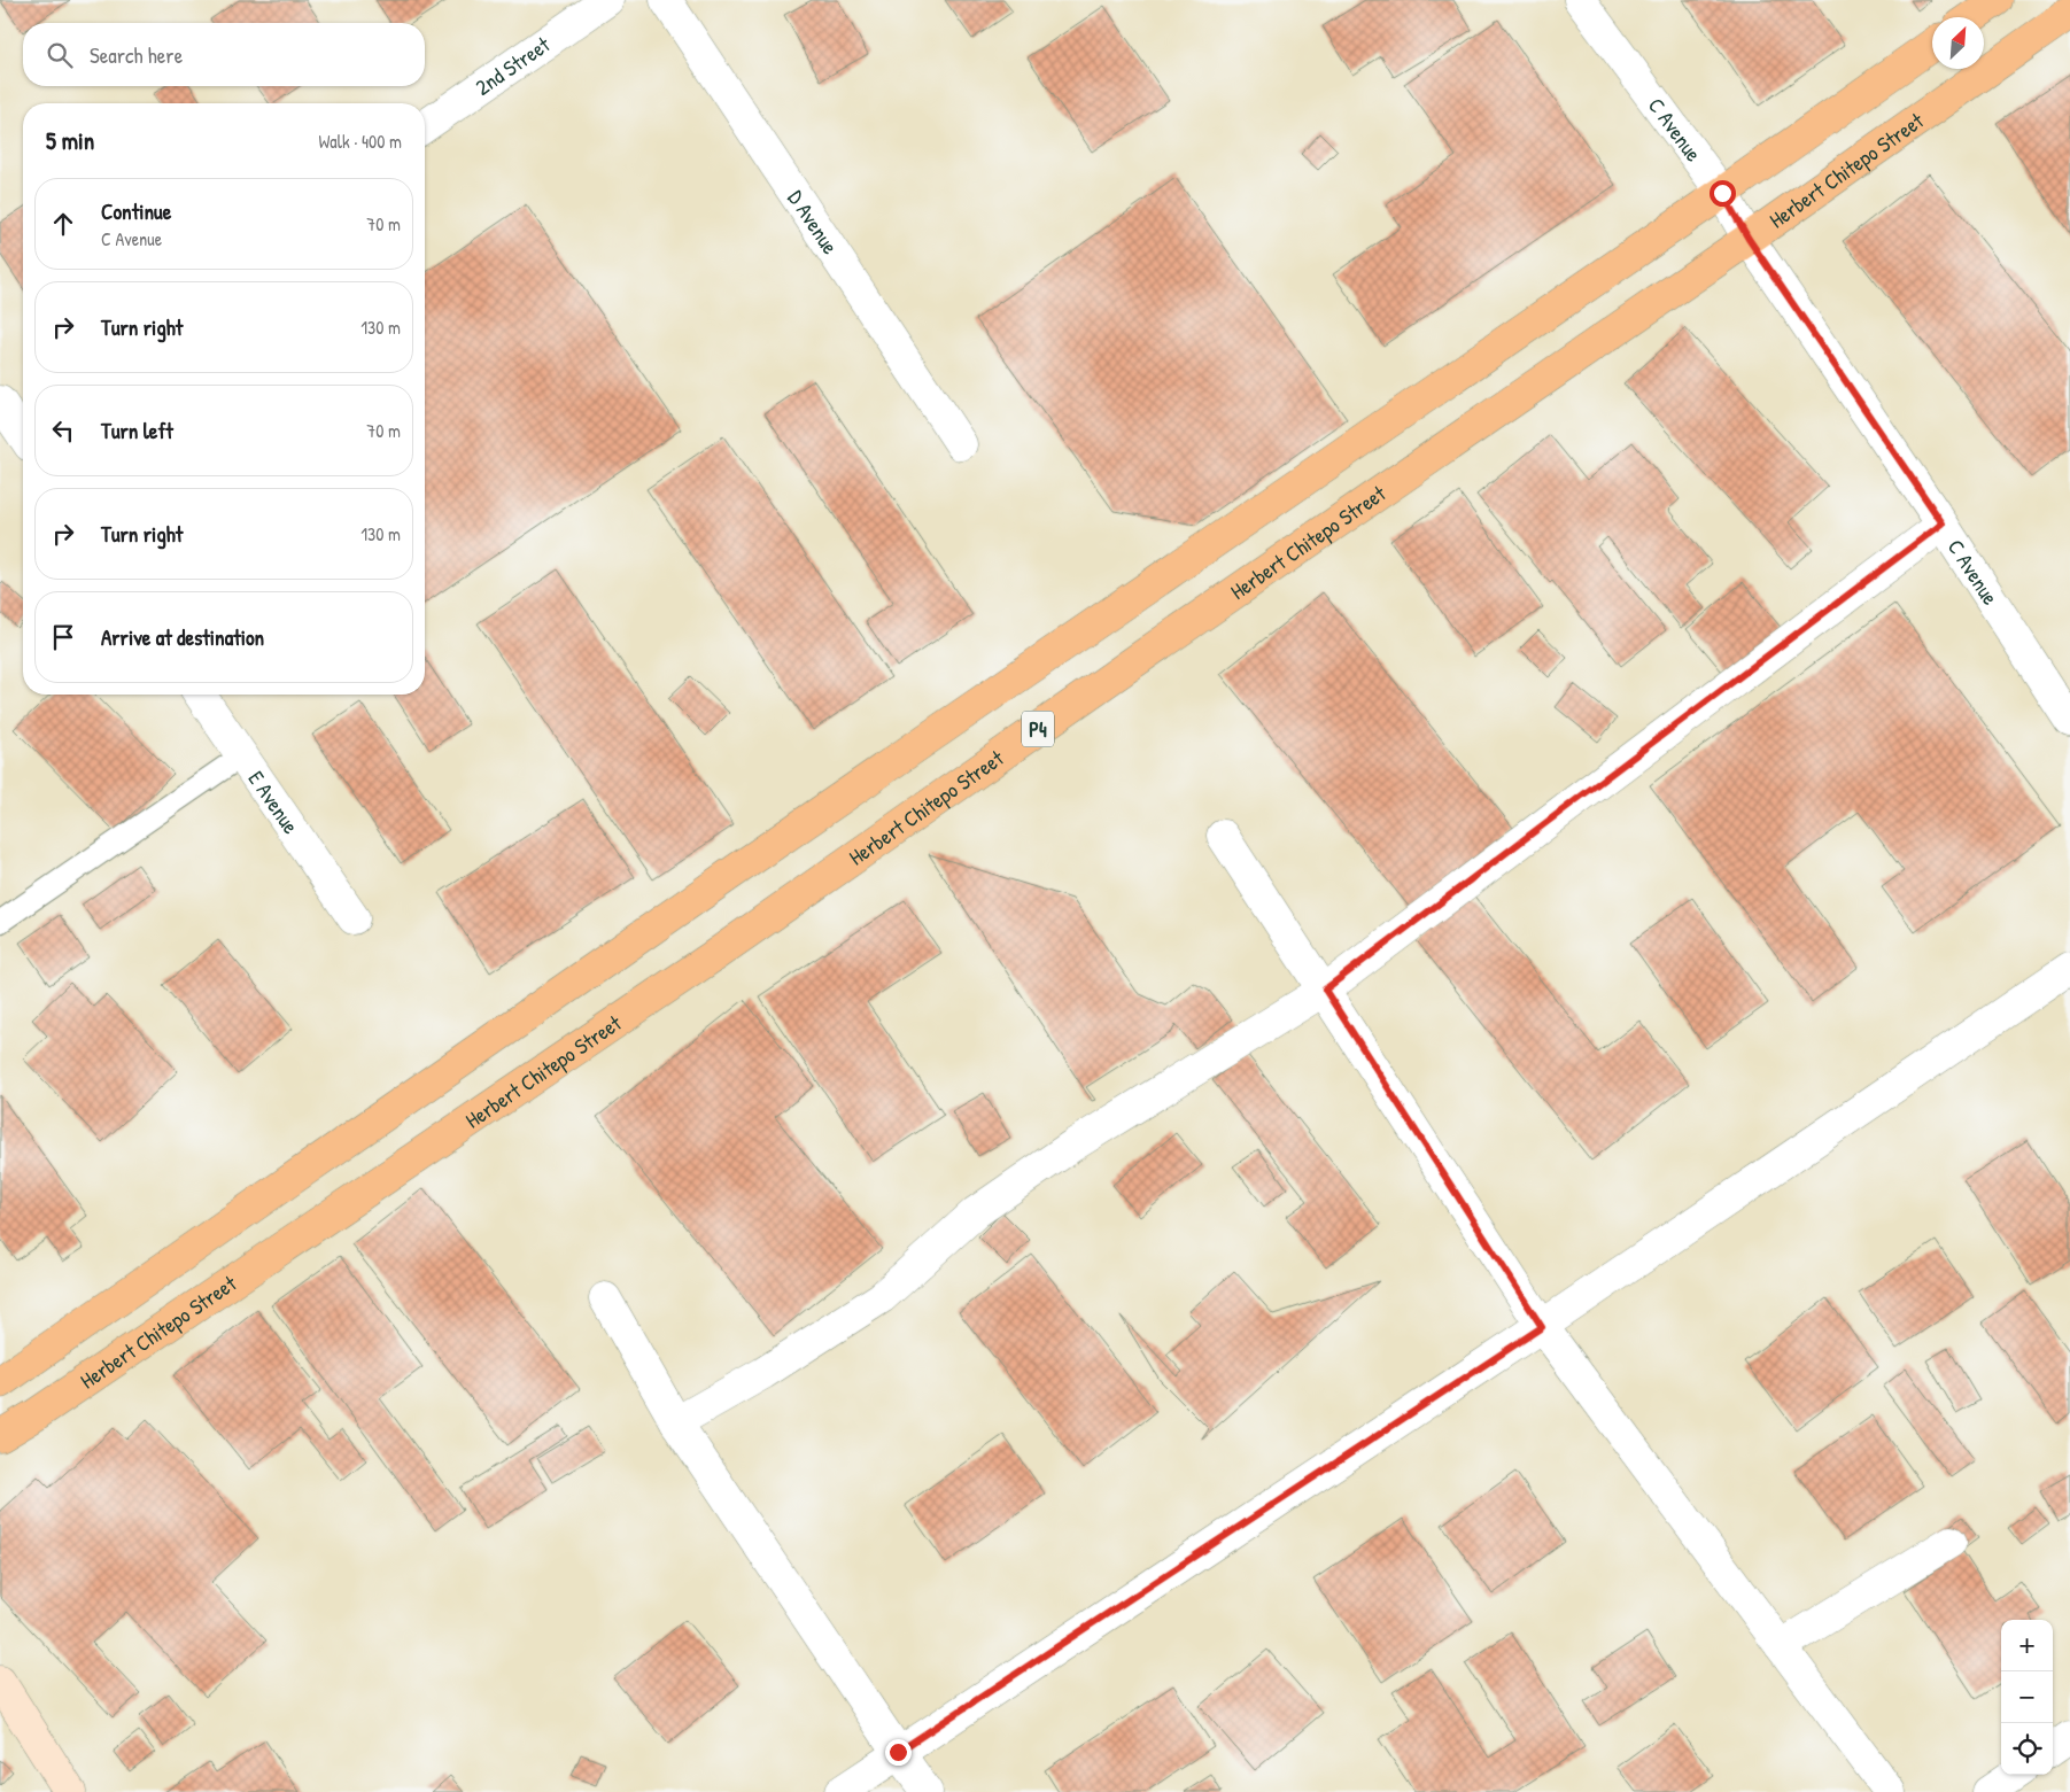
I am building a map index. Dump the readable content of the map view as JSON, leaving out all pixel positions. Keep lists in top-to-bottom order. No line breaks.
{"streets":{"highway":["Herbert Chitepo Street","P4"],"street":["2nd Street","C Avenue","D Avenue","E Avenue"]},"crossings":[["C Avenue","Herbert Chitepo Street"],["C Avenue","P4"]],"north":"top right","page":{"search":"Search here","heading":["5 min","Walk · 400 m"],"list":[["Continue","C Avenue","70 m"],["Turn right","130 m"],["Turn left","70 m"],["Turn right","130 m"],"Arrive at destination"],"map_buttons":["+","−"]}}
